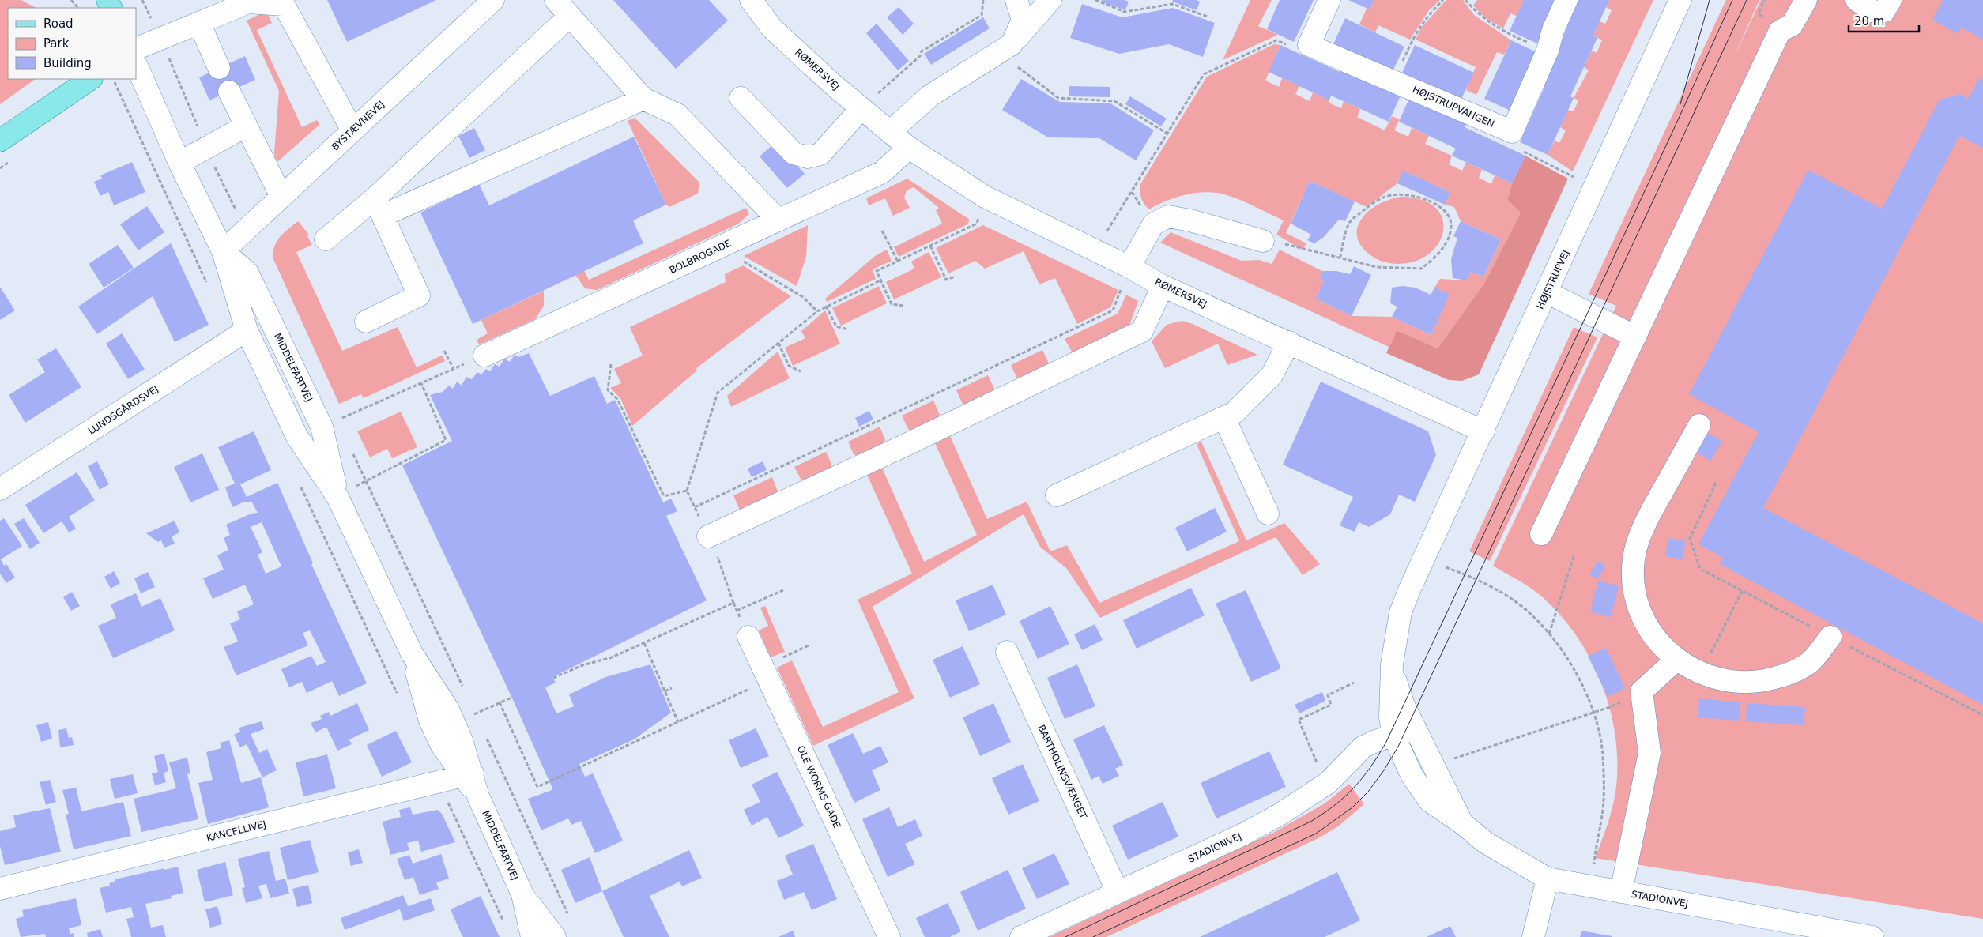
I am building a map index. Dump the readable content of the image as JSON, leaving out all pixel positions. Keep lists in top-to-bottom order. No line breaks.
{"streets":{"street":["RØMERSVEJ","HØJSTRUPVANGEN","BYSTÆVNEVEJ","BOLBROGADE","HØJSTRUPVEJ","MIDDELFARTVEJ","LUNDSGÅRDSVEJ","BARTHOLINSVÆNGET","OLE WORMS GADE","KANCELLIVEJ","STADIONVEJ"]},"crossings":[["RØMERSVEJ","BOLBROGADE"],["RØMERSVEJ","HØJSTRUPVEJ"],["BYSTÆVNEVEJ","MIDDELFARTVEJ"],["HØJSTRUPVEJ","STADIONVEJ"],["MIDDELFARTVEJ","LUNDSGÅRDSVEJ"],["MIDDELFARTVEJ","KANCELLIVEJ"],["BARTHOLINSVÆNGET","STADIONVEJ"]],"legend":["Road","Park","Building"],"scale_bar":"20 m"}
